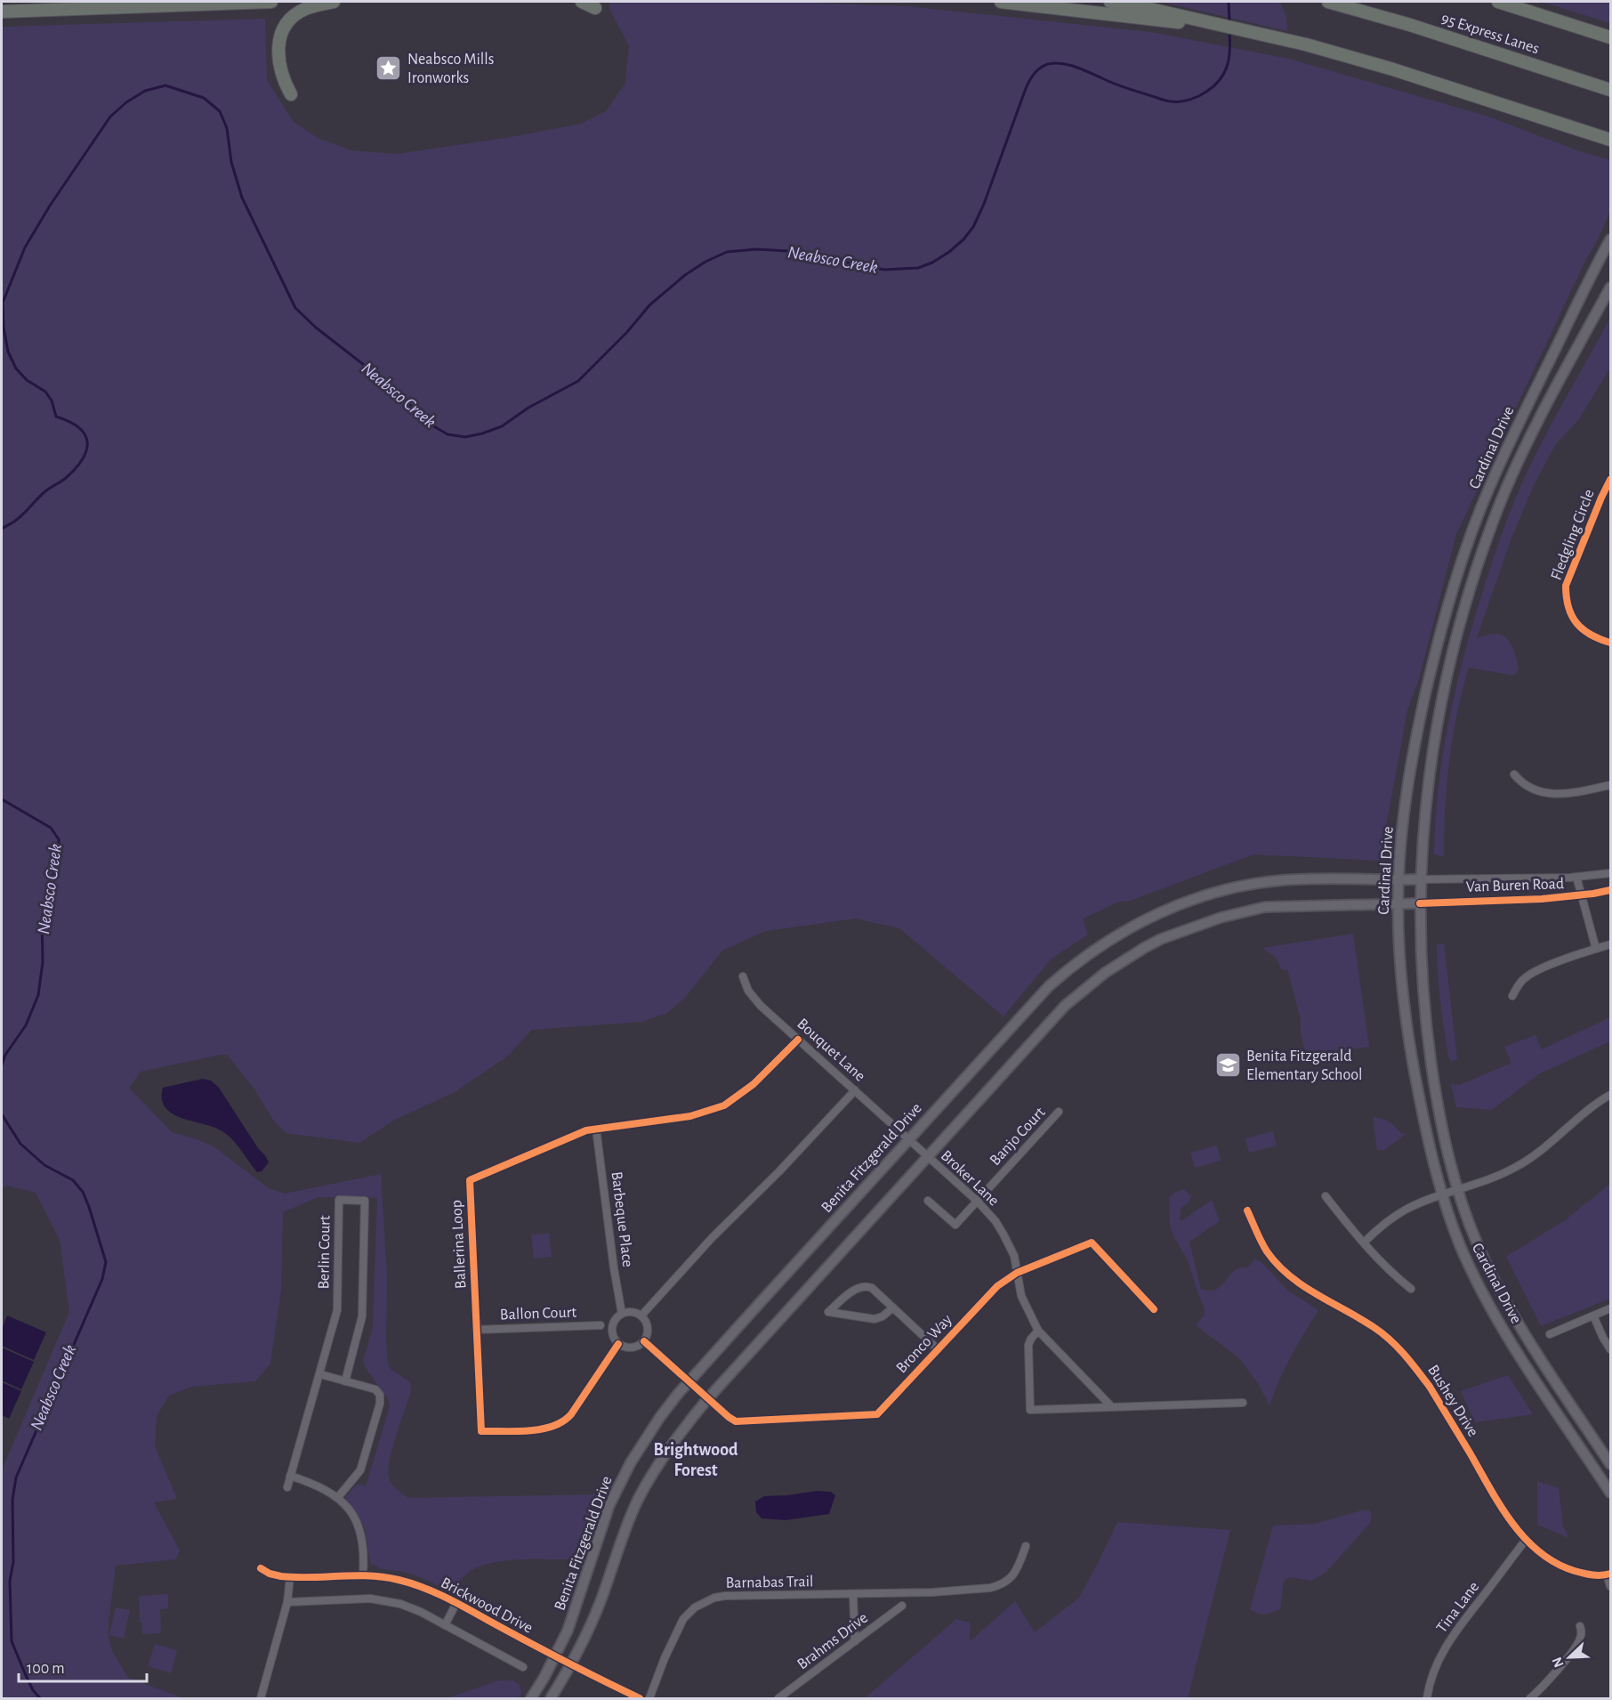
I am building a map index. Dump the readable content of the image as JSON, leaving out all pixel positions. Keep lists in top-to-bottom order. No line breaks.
{"streets":{"highway":["95 Express Lanes"],"main road":["Cardinal Drive","Benita Fitzgerald Drive"],"street":["Fledgling Circle","Van Buren Road","Bouquet Lane","Banjo Court","Broker Lane","Barbeque Place","Ballerina Loop","Berlin Court","Ballon Court","Bronco Way","Bushey Drive","Barnabas Trail","Brickwood Drive","Tina Lane","Brahms Drive"]},"crossings":[["Cardinal Drive","Van Buren Road"],["Cardinal Drive","Benita Fitzgerald Drive"],["Van Buren Road","Benita Fitzgerald Drive"],["Bouquet Lane","Benita Fitzgerald Drive"],["Bouquet Lane","Broker Lane"],["Bouquet Lane","Ballerina Loop"],["Banjo Court","Broker Lane"],["Benita Fitzgerald Drive","Broker Lane"],["Benita Fitzgerald Drive","Bronco Way"],["Benita Fitzgerald Drive","Brickwood Drive"],["Broker Lane","Bronco Way"],["Barbeque Place","Ballerina Loop"],["Ballerina Loop","Ballon Court"],["Bushey Drive","Tina Lane"]],"districts":["Brightwood Forest"],"water":["Neabsco Creek"],"places":{"place":["Neabsco Mills Ironworks"],"school or university":["Benita Fitzgerald Elementary School"]},"scale_bar":"100 m","north":"bottom left"}
